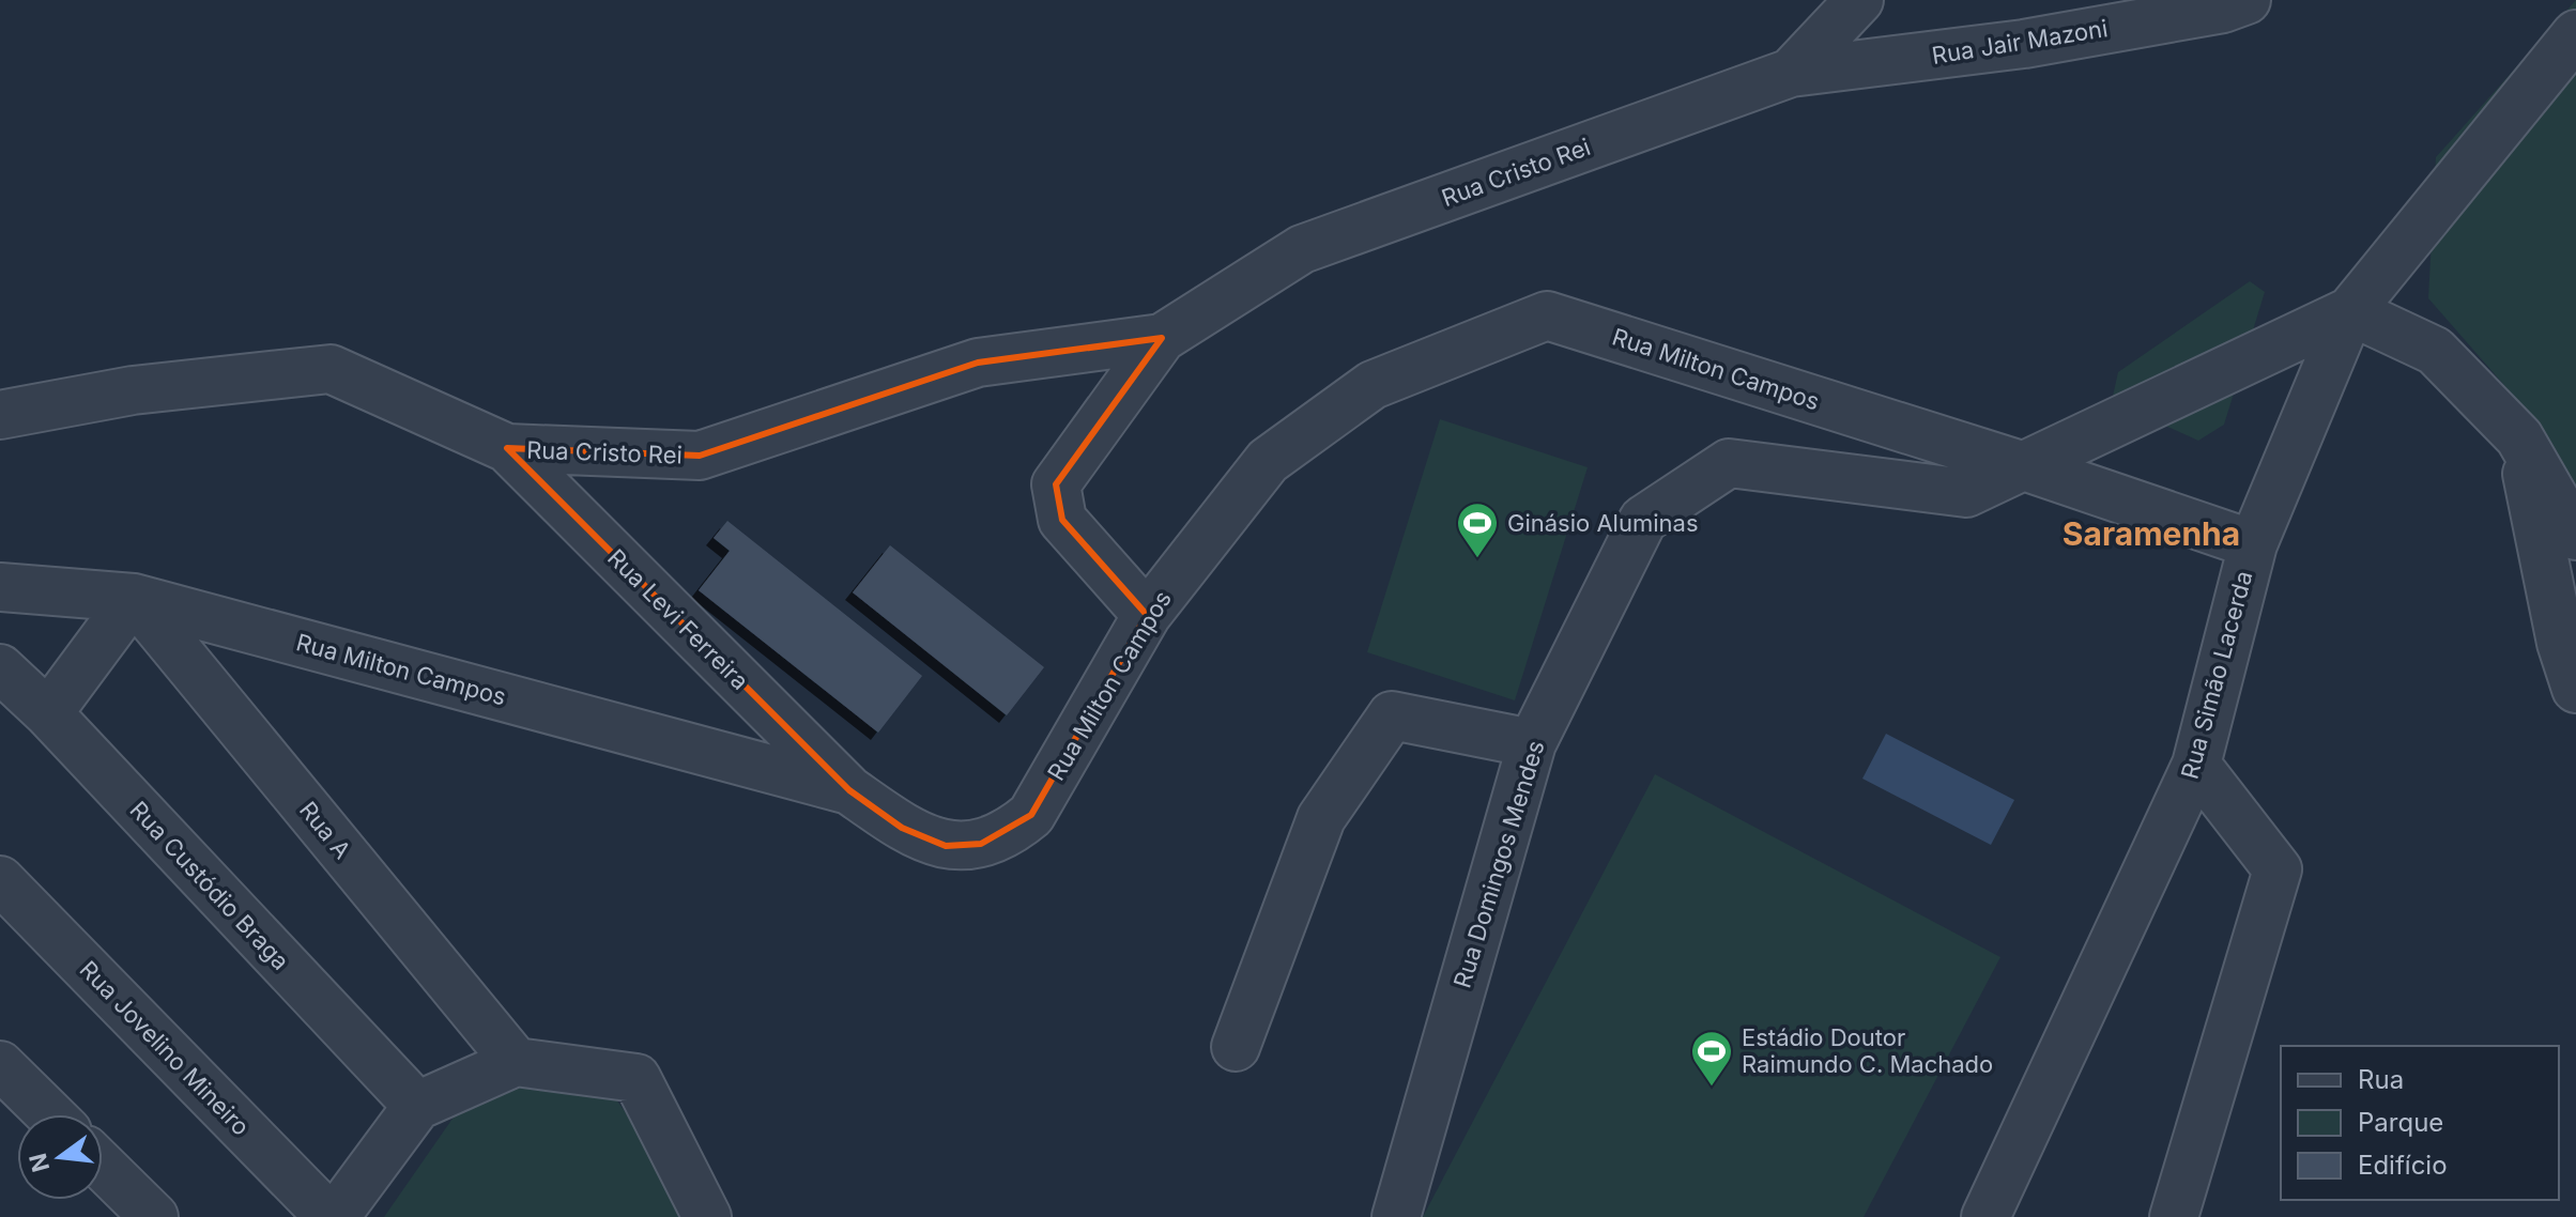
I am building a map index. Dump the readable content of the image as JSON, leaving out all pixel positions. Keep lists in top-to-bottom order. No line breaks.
{"streets":{"street":["Rua Jair Mazoni","Rua Cristo Rei","Rua Milton Campos","Rua Levi Ferreira","Rua Simão Lacerda","Rua A","Rua Domingos Mendes","Rua Custódio Braga","Rua Jovelino Mineiro"]},"crossings":[["Rua Jair Mazoni","Rua Cristo Rei"],["Rua Cristo Rei","Rua Milton Campos"],["Rua Cristo Rei","Rua Levi Ferreira"],["Rua Milton Campos","Rua Levi Ferreira"],["Rua Milton Campos","Rua Simão Lacerda"],["Rua Milton Campos","Rua A"],["Rua Milton Campos","Rua Domingos Mendes"],["Rua Simão Lacerda","Rua Domingos Mendes"]],"districts":["Saramenha"],"places":{"sports":["Ginásio Aluminas","Estádio Doutor Raimundo C. Machado"]},"legend":["Rua","Parque","Edifício"],"north":"left"}
